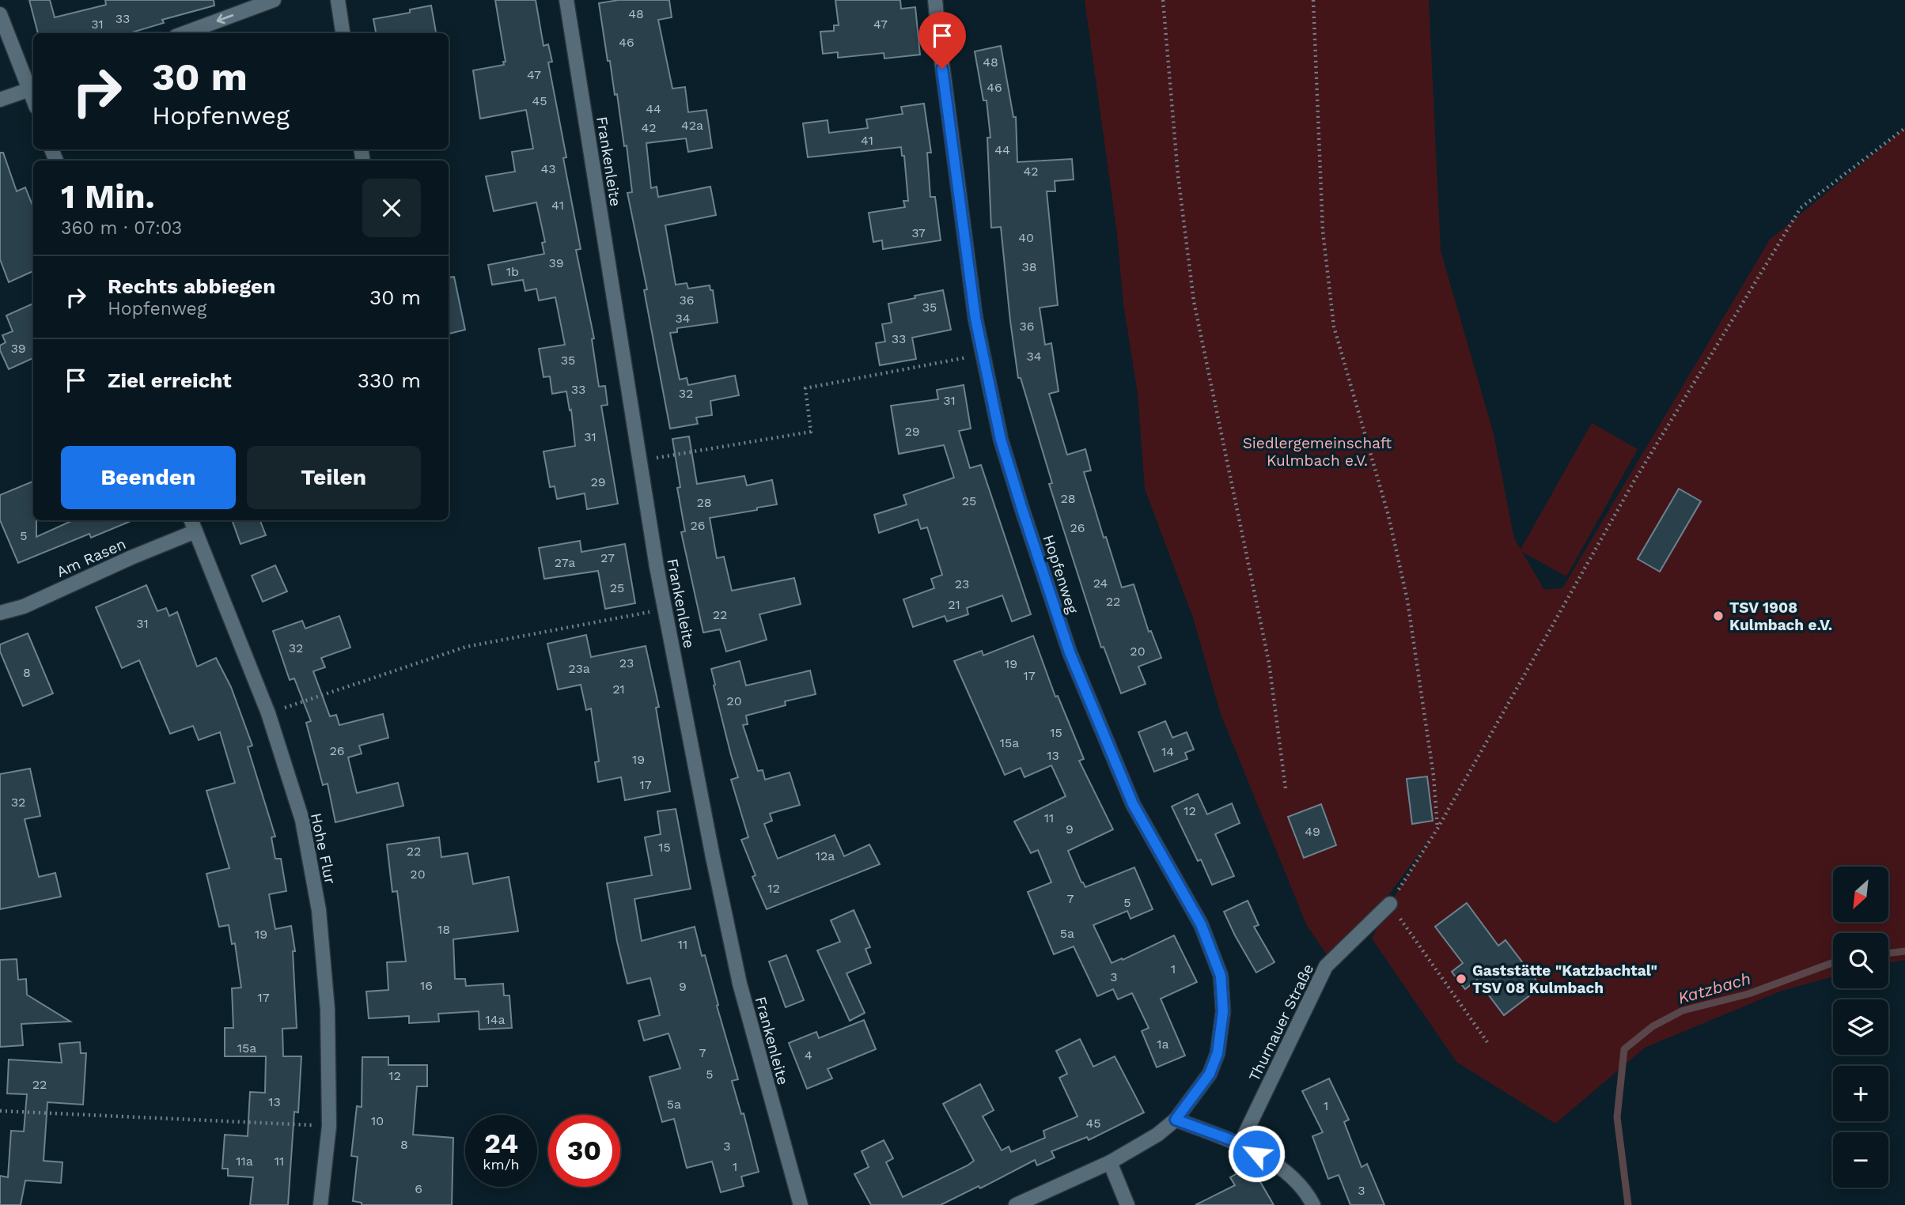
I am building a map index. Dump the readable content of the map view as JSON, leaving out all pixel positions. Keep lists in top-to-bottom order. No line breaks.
{"streets":{"street":["Frankenleite","Am Rasen","Hopfenweg","Hohe Flur","Thurnauer Straße"]},"crossings":[["Am Rasen","Hohe Flur"]],"water":["Katzbach"],"parks":["Siedlergemeinschaft Kulmbach e.V."],"places":["TSV 1908 Kulmbach e.V.","Gaststätte \"Katzbachtal\" TSV 08 Kulmbach"],"house_numbers":["48","33","31","47","46","48","47","46","45","44","42a","42","41","44","43","42","41","37","40","39","38","1b","36","35","34","36","33","39","34","35","33","32","31","29","31","29","28","25","28","26","26","5","27","27a","24","23","25","22","21","22","31","32","20","23","19","23a","8","17","21","20","15","15a","26","14","13","19","17","32","12","11","9","49","15","22","12a","20","12","7","5","18","5a","19","11","1","3","16","9","17","14a","1a","15a","7","4","5","12","22","13","5a","1","10","45","8","3","11a","11","1","6","3"],"north":"bottom left","page":{"turn":["30 m","Hopfenweg"],"heading":["1 Min.","360 m · 07:03"],"list":[{"name":"Rechts abbiegen","note":"Hopfenweg","value":"30 m"},{"name":"Ziel erreicht","value":"330 m"}],"buttons":["Beenden","Teilen"],"map_buttons":["+","−"],"speed":"24 km/h","limit":"30"}}
